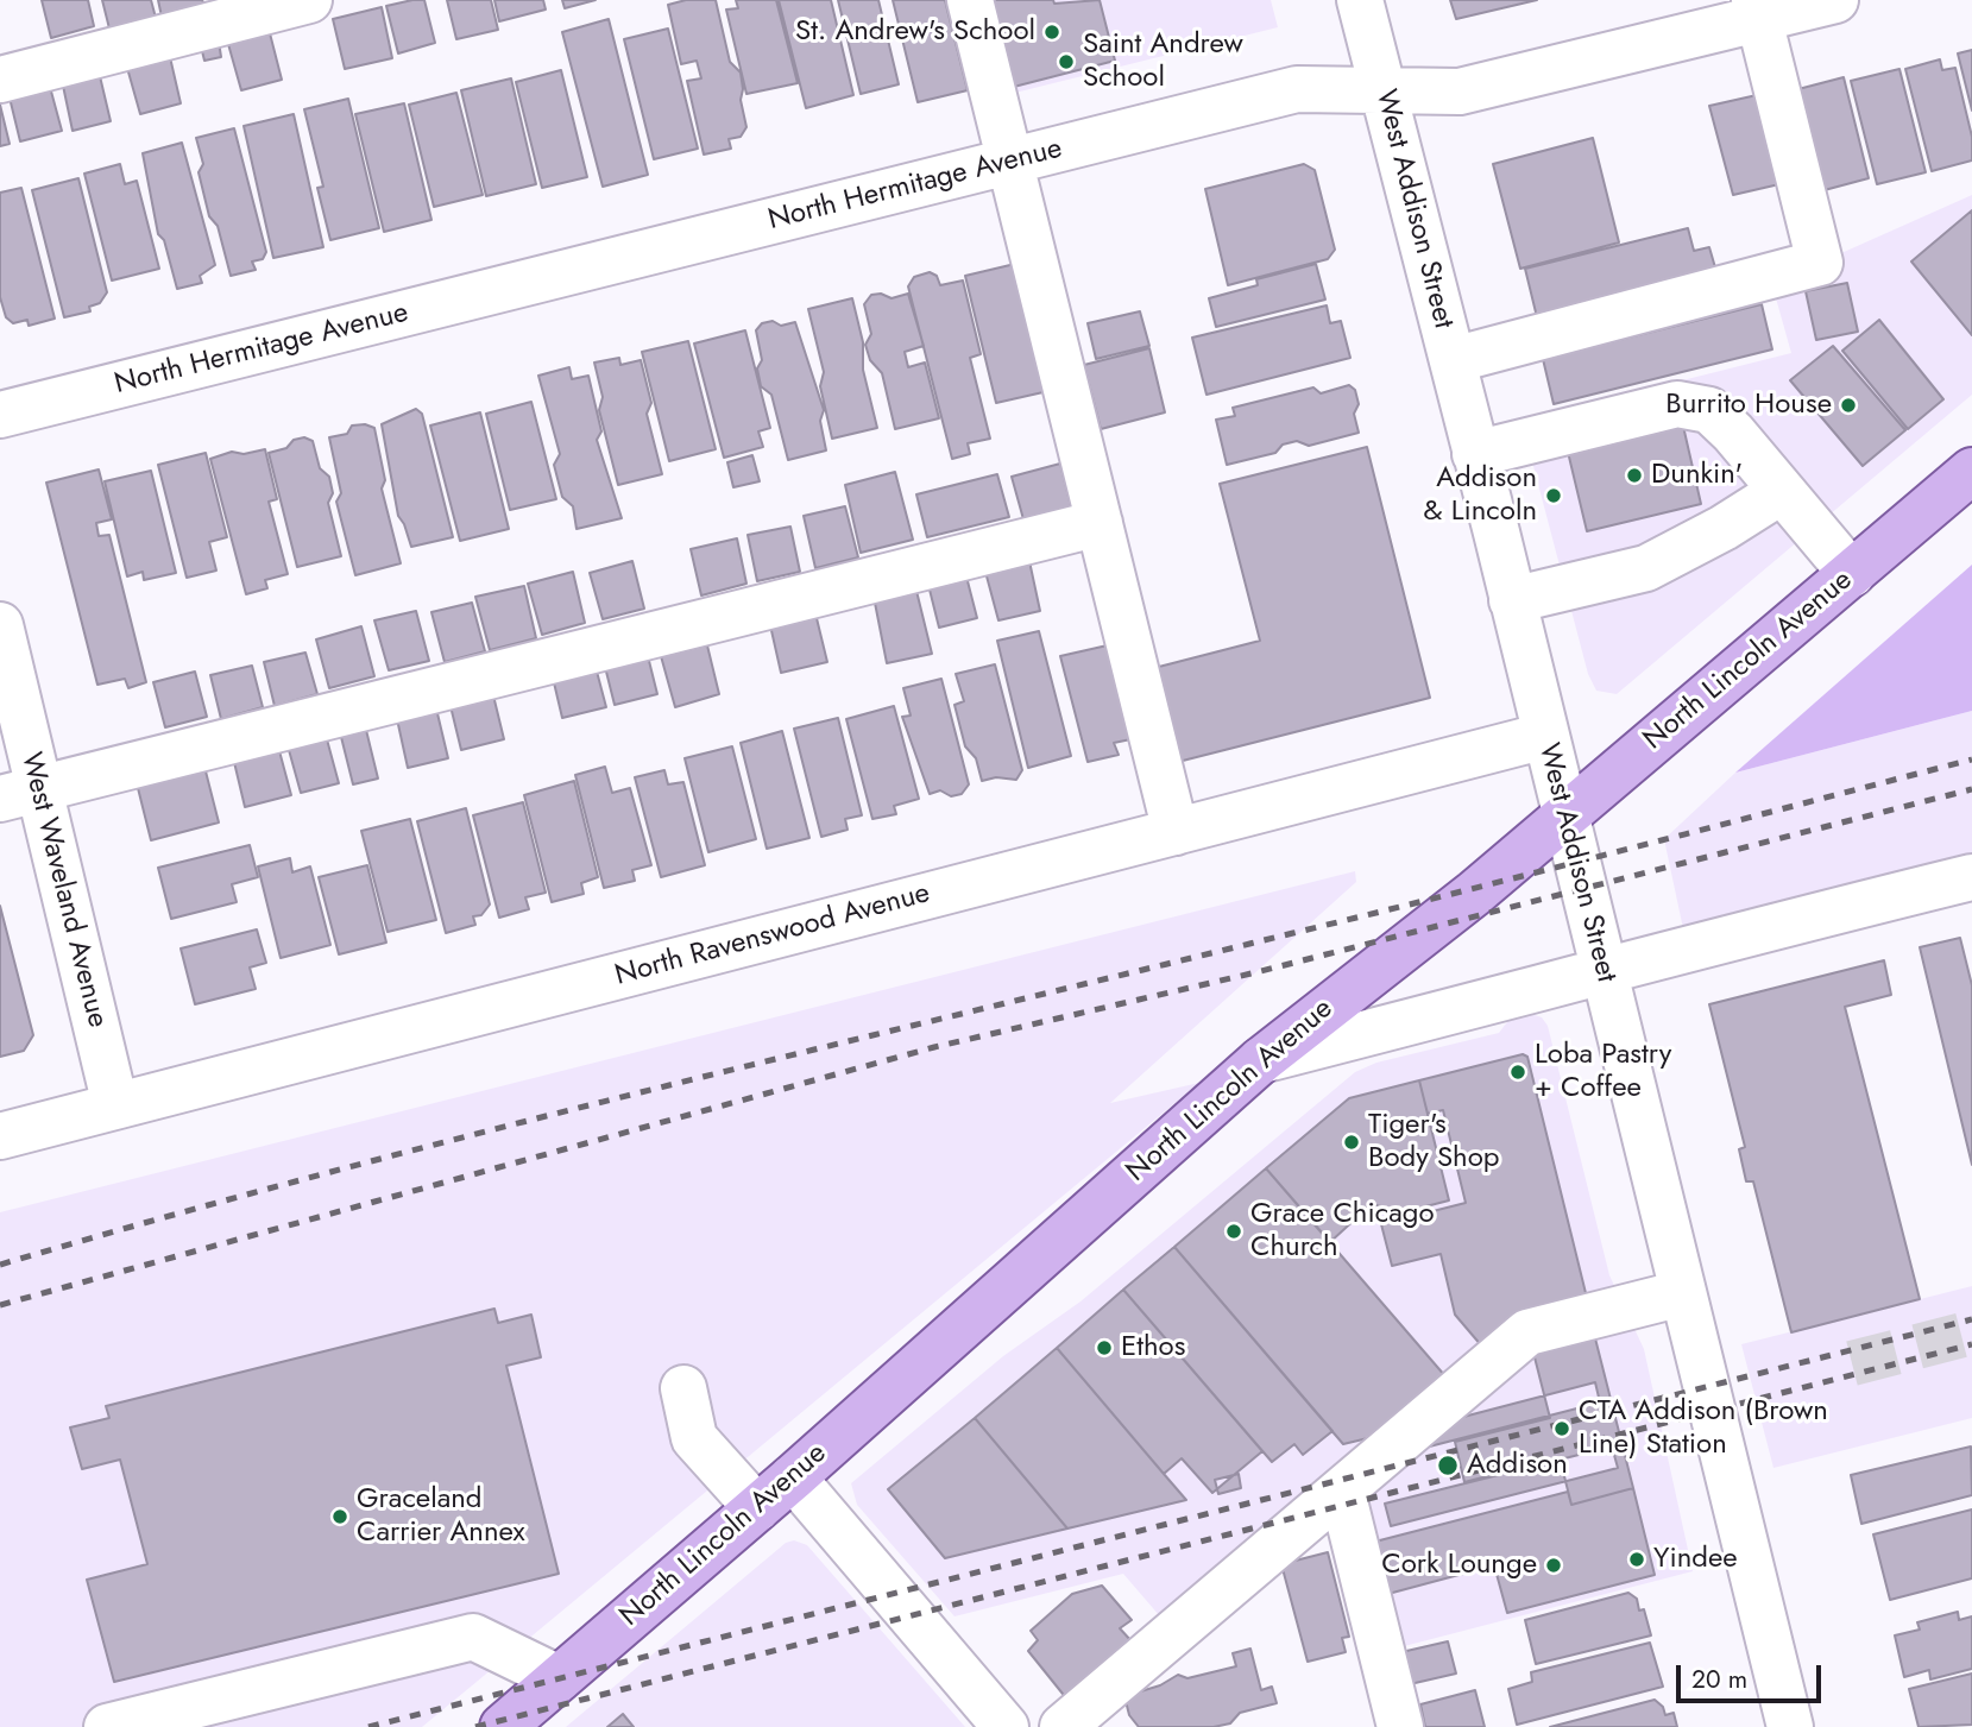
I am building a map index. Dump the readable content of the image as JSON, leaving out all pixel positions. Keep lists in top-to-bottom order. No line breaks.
{"streets":{"main road":["North Lincoln Avenue"],"street":["North Hermitage Avenue","West Addison Street","West Waveland Avenue","North Ravenswood Avenue"]},"crossings":[["North Hermitage Avenue","West Addison Street"],["West Addison Street","North Lincoln Avenue"],["West Addison Street","North Ravenswood Avenue"],["West Waveland Avenue","North Ravenswood Avenue"]],"places":["St. Andrew's School","Saint Andrew School","Burrito House","Dunkin'","Addison & Lincoln","Loba Pastry + Coffee","Tiger's Body Shop","Grace Chicago Church","Ethos","CTA Addison (Brown Line) Station","Addison","Graceland Carrier Annex","Yindee","Cork Lounge"],"scale_bar":"20 m"}
